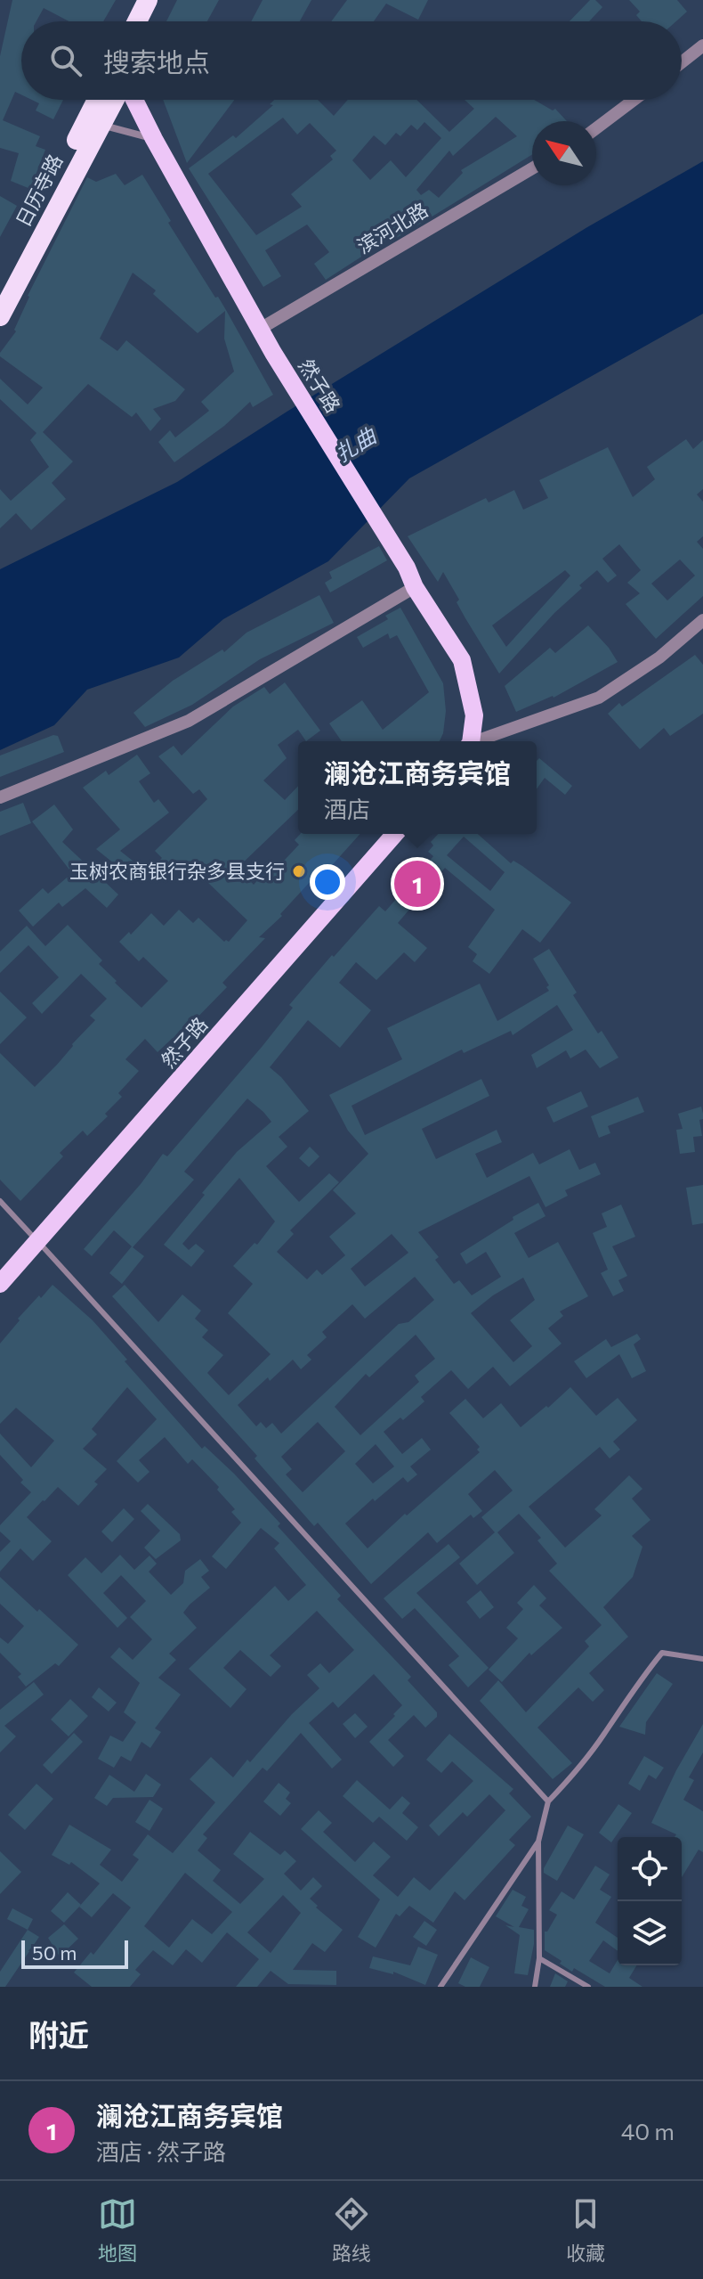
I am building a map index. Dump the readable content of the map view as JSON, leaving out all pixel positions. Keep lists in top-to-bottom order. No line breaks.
{"streets":{"highway":["日历寺路"],"main road":["然子路"],"street":["滨河北路"]},"crossings":[["滨河北路","然子路"]],"water":["扎曲"],"places":["玉树农商银行杂多县支行"],"scale_bar":"50 m","north":"top left","page":{"search":"搜索地点","popup":["澜沧江商务宾馆","酒店"],"pins":"1","scale":"50 m","heading":"附近","list":[{"mark":"1","name":"澜沧江商务宾馆","note":"酒店 · 然子路","value":"40 m"}],"nav":["地图","路线","收藏"]}}
